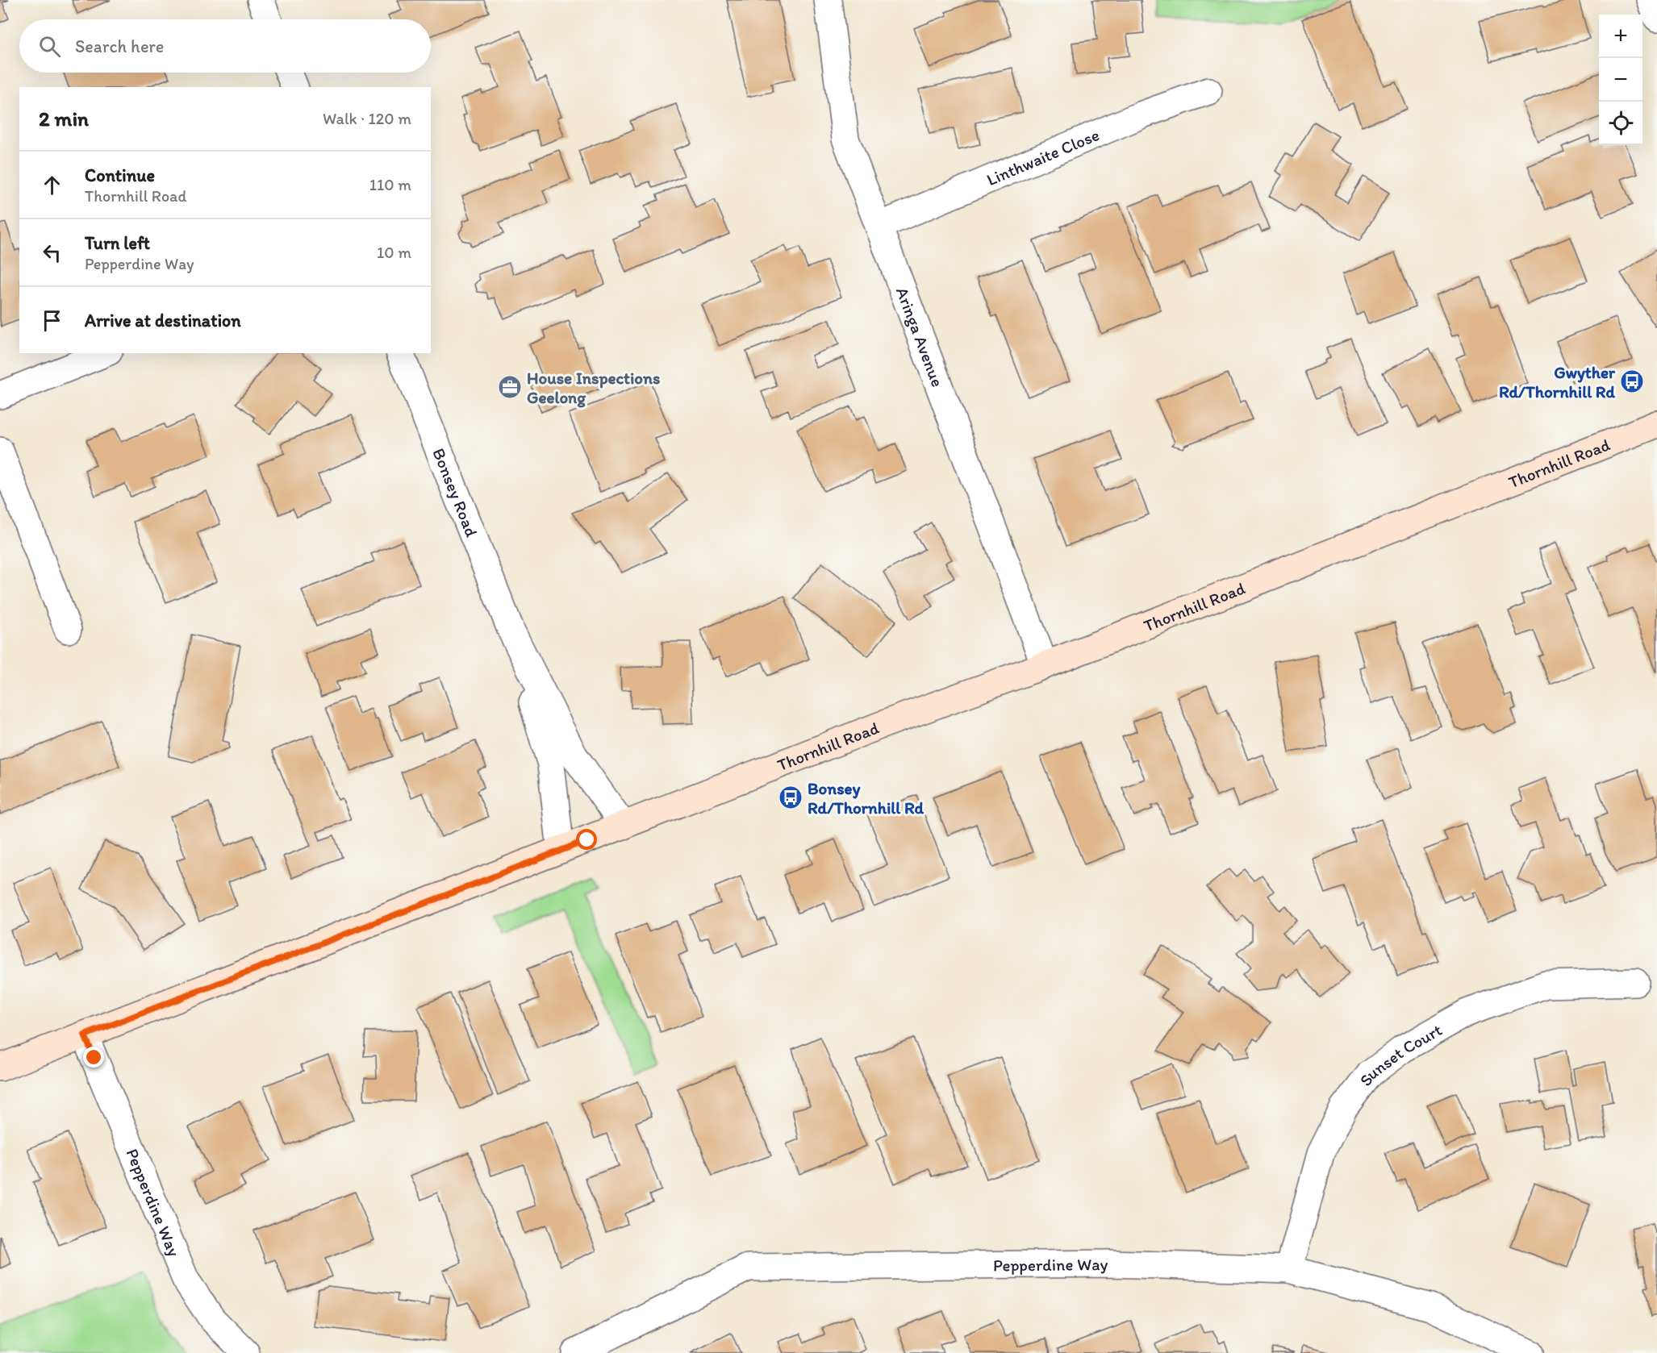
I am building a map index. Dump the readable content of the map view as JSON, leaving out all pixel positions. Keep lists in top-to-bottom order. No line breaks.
{"streets":{"street":["Linthwaite Close","Aringa Avenue","Thornhill Road","Bonsey Road","Sunset Court","Pepperdine Way"]},"crossings":[["Linthwaite Close","Aringa Avenue"],["Aringa Avenue","Thornhill Road"],["Thornhill Road","Bonsey Road"],["Thornhill Road","Pepperdine Way"],["Sunset Court","Pepperdine Way"]],"places":{"bus stop":["Gwyther Rd/Thornhill Rd","Bonsey Rd/Thornhill Rd"],"office":["House Inspections Geelong"]},"page":{"map_buttons":["+","−"],"search":"Search here","heading":["2 min","Walk · 120 m"],"list":[["Continue","Thornhill Road","110 m"],["Turn left","Pepperdine Way","10 m"],"Arrive at destination"]}}
